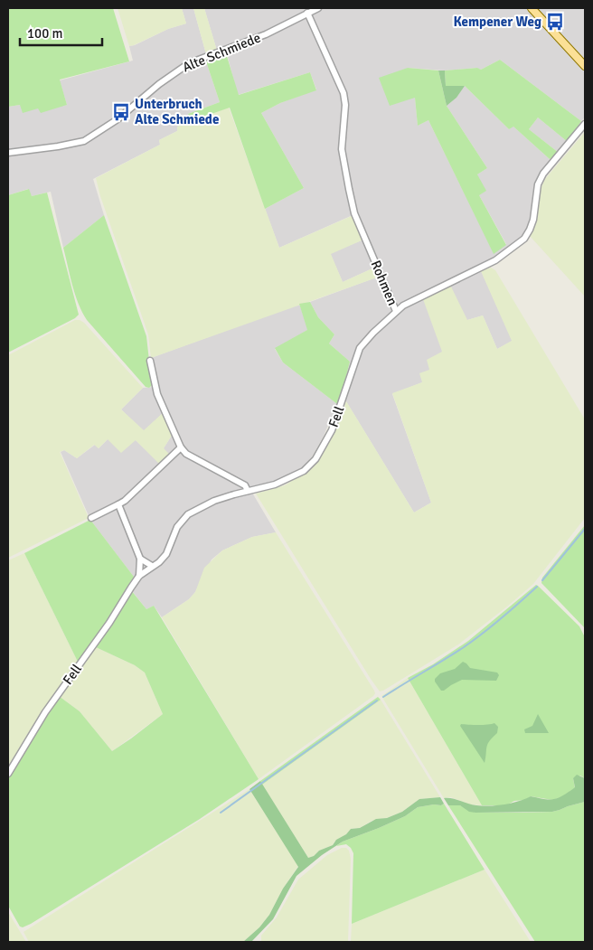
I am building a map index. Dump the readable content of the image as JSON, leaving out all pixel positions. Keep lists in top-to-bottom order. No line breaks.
{"streets":{"street":["Alte Schmiede","Rohmen","Fell"]},"crossings":[["Alte Schmiede","Rohmen"],["Rohmen","Fell"]],"places":{"bus stop":["Kempener Weg","Unterbruch Alte Schmiede"]},"scale_bar":"100 m"}
